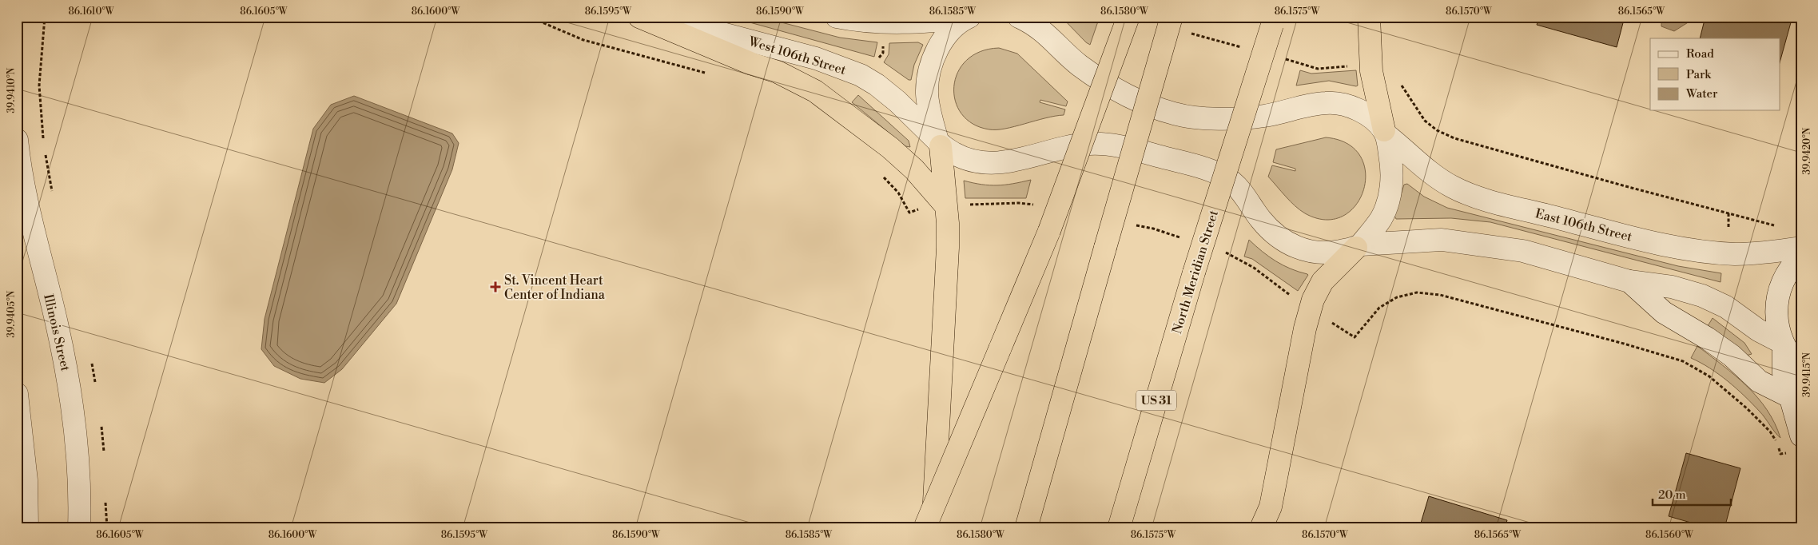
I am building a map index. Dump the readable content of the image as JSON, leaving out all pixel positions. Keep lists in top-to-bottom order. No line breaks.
{"streets":{"highway":["North Meridian Street","US 31"],"street":["West 106th Street","East 106th Street","Illinois Street"]},"places":{"health":["St. Vincent Heart Center of Indiana"]},"legend":["Road","Park","Water"],"scale_bar":"20 m","coordinates":["86.1610°W","86.1605°W","86.1600°W","86.1595°W","86.1590°W","86.1585°W","86.1580°W","86.1575°W","86.1570°W","86.1565°W","39.9410°N","39.9420°N","39.9405°N","39.9415°N","86.1560°W"]}
